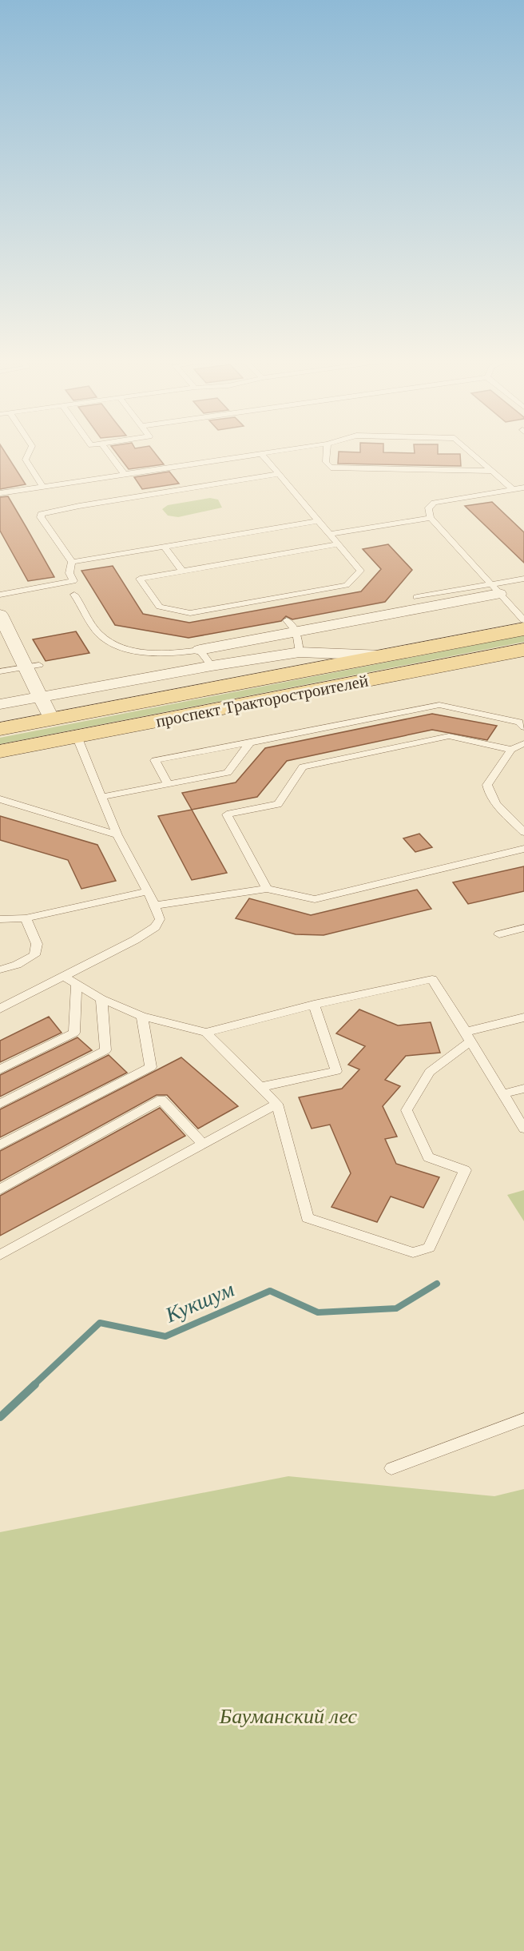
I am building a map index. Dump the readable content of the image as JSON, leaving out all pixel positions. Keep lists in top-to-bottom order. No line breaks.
{"streets":{"main road":["проспект Тракторостроителей"]},"water":["Кукшум"],"parks":["Бауманский лес"]}
